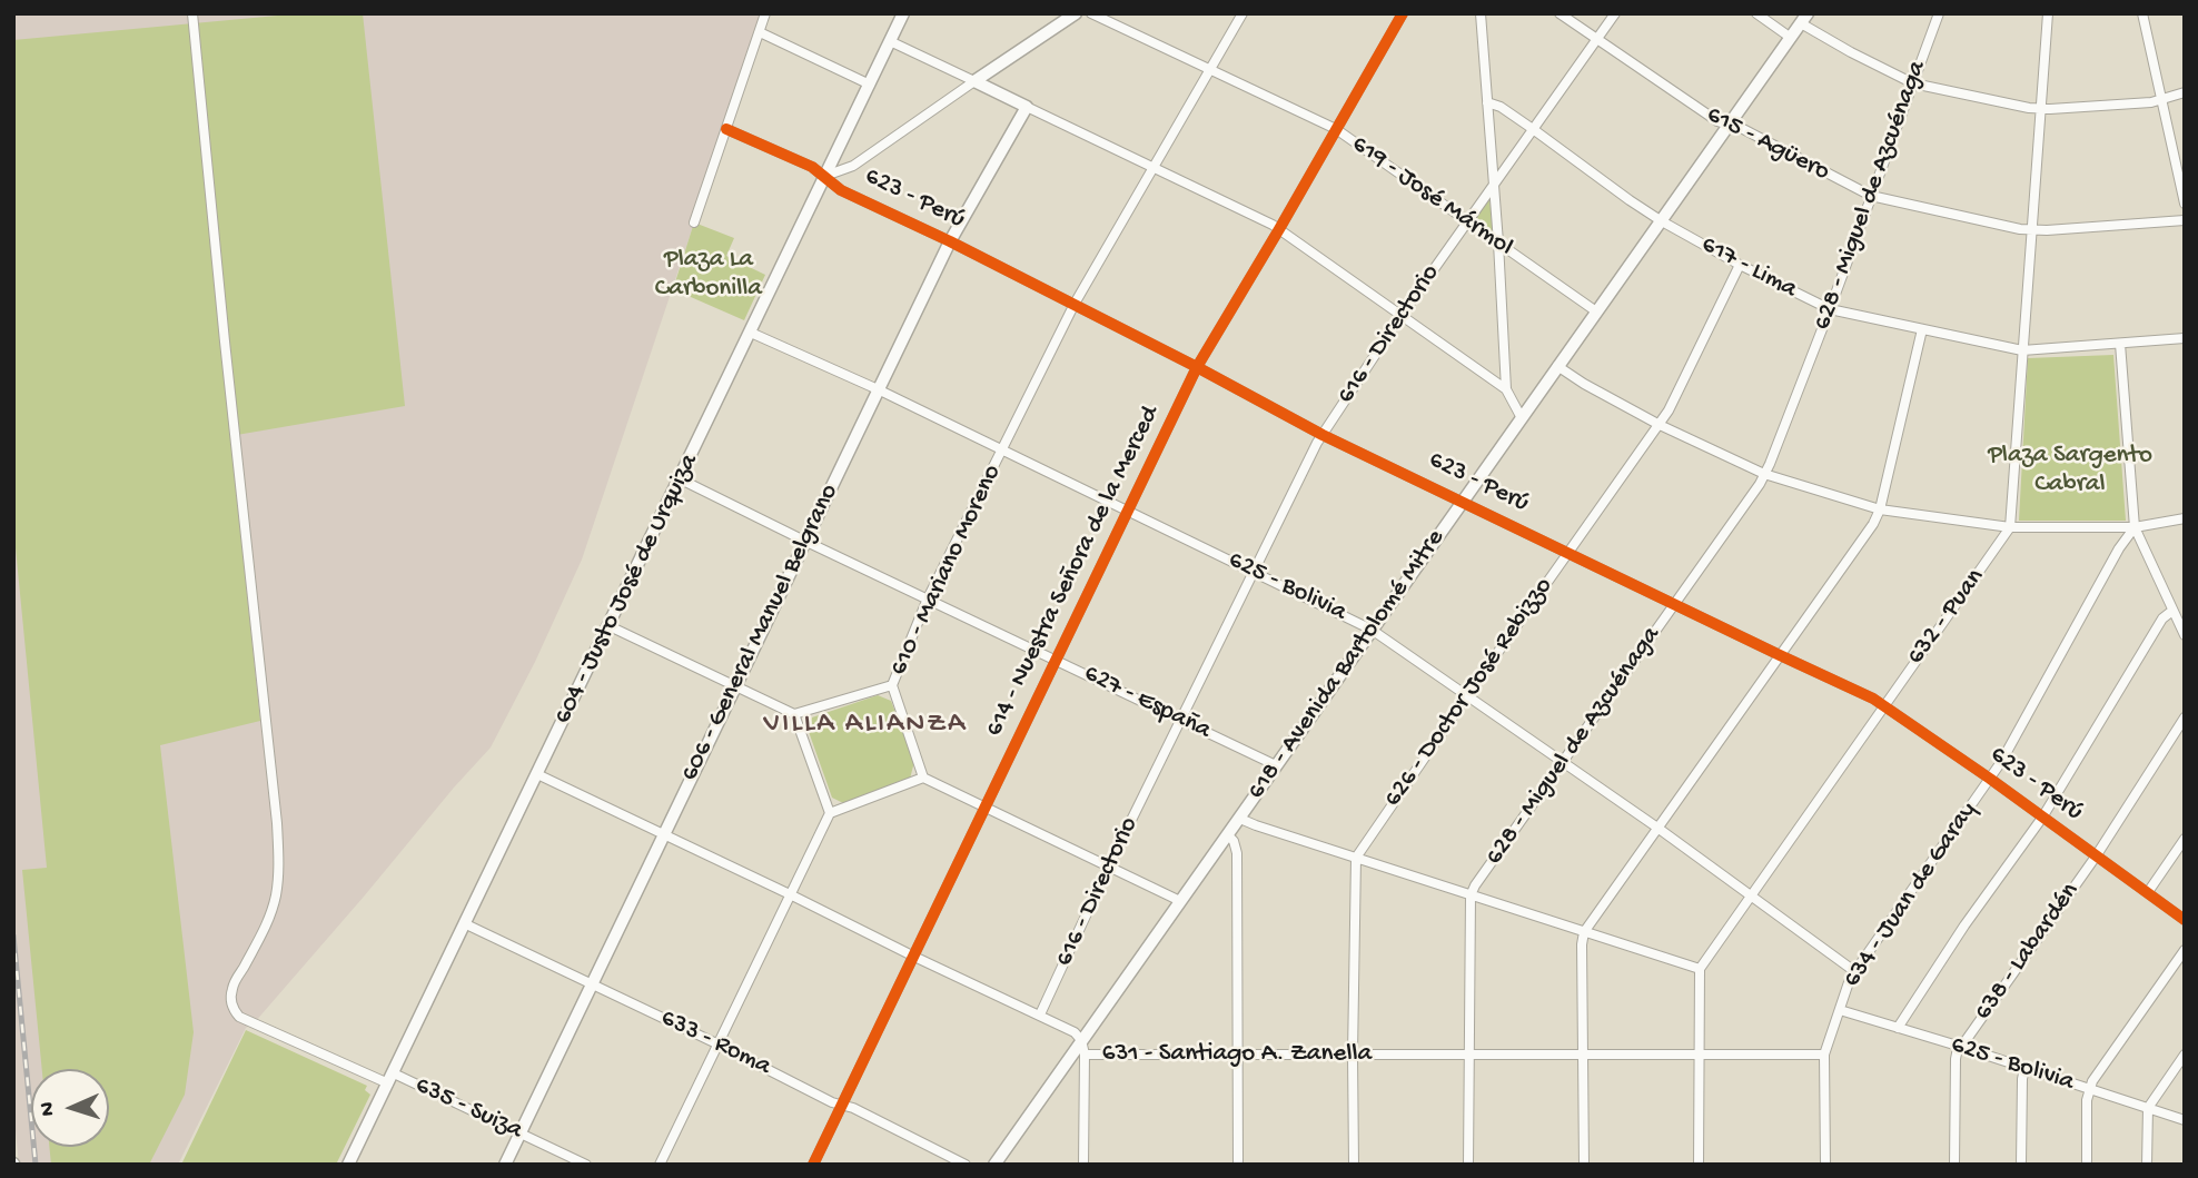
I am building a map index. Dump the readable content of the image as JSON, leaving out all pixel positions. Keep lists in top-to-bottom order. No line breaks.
{"streets":{"main road":["604 - Justo José de Urquiza","606 - General Manuel Belgrano","618 - Avenida Bartolomé Mitre"],"street":["615 - Agüero","628 - Miguel de Azcuénaga","619 - José Mármol","623 - Perú","617 - Lima","616 - Directorio","610 - Mariano Moreno","614 - Nuestra Señora de la Merced","625 - Bolivia","632 - Puan","626 - Doctor José Rebizzo","627 - España","634 - Juan de Garay","638 - Labardén","633 - Roma","631 - Santiago A. Zanella","635 - Suiza"]},"crossings":[["615 - Agüero","628 - Miguel de Azcuénaga"],["615 - Agüero","616 - Directorio"],["615 - Agüero","618 - Avenida Bartolomé Mitre"],["628 - Miguel de Azcuénaga","623 - Perú"],["628 - Miguel de Azcuénaga","617 - Lima"],["628 - Miguel de Azcuénaga","625 - Bolivia"],["619 - José Mármol","616 - Directorio"],["619 - José Mármol","610 - Mariano Moreno"],["619 - José Mármol","614 - Nuestra Señora de la Merced"],["619 - José Mármol","618 - Avenida Bartolomé Mitre"],["623 - Perú","616 - Directorio"],["623 - Perú","610 - Mariano Moreno"],["623 - Perú","614 - Nuestra Señora de la Merced"],["623 - Perú","604 - Justo José de Urquiza"],["623 - Perú","632 - Puan"],["623 - Perú","606 - General Manuel Belgrano"],["623 - Perú","618 - Avenida Bartolomé Mitre"],["623 - Perú","626 - Doctor José Rebizzo"],["623 - Perú","634 - Juan de Garay"],["623 - Perú","638 - Labardén"],["617 - Lima","616 - Directorio"],["617 - Lima","618 - Avenida Bartolomé Mitre"],["617 - Lima","626 - Doctor José Rebizzo"],["616 - Directorio","625 - Bolivia"],["616 - Directorio","627 - España"],["616 - Directorio","631 - Santiago A. Zanella"],["610 - Mariano Moreno","625 - Bolivia"],["610 - Mariano Moreno","627 - España"],["614 - Nuestra Señora de la Merced","625 - Bolivia"],["614 - Nuestra Señora de la Merced","627 - España"],["614 - Nuestra Señora de la Merced","633 - Roma"],["614 - Nuestra Señora de la Merced","631 - Santiago A. Zanella"],["625 - Bolivia","604 - Justo José de Urquiza"],["625 - Bolivia","632 - Puan"],["625 - Bolivia","606 - General Manuel Belgrano"],["625 - Bolivia","618 - Avenida Bartolomé Mitre"],["625 - Bolivia","626 - Doctor José Rebizzo"],["625 - Bolivia","634 - Juan de Garay"],["625 - Bolivia","638 - Labardén"],["604 - Justo José de Urquiza","627 - España"],["604 - Justo José de Urquiza","633 - Roma"],["604 - Justo José de Urquiza","631 - Santiago A. Zanella"],["604 - Justo José de Urquiza","635 - Suiza"],["606 - General Manuel Belgrano","627 - España"],["606 - General Manuel Belgrano","633 - Roma"],["606 - General Manuel Belgrano","631 - Santiago A. Zanella"],["606 - General Manuel Belgrano","635 - Suiza"],["618 - Avenida Bartolomé Mitre","627 - España"],["618 - Avenida Bartolomé Mitre","631 - Santiago A. Zanella"],["634 - Juan de Garay","631 - Santiago A. Zanella"]],"districts":["VILLA ALIANZA"],"parks":["Plaza La Carbonilla","Plaza Sargento Cabral"],"north":"left"}
